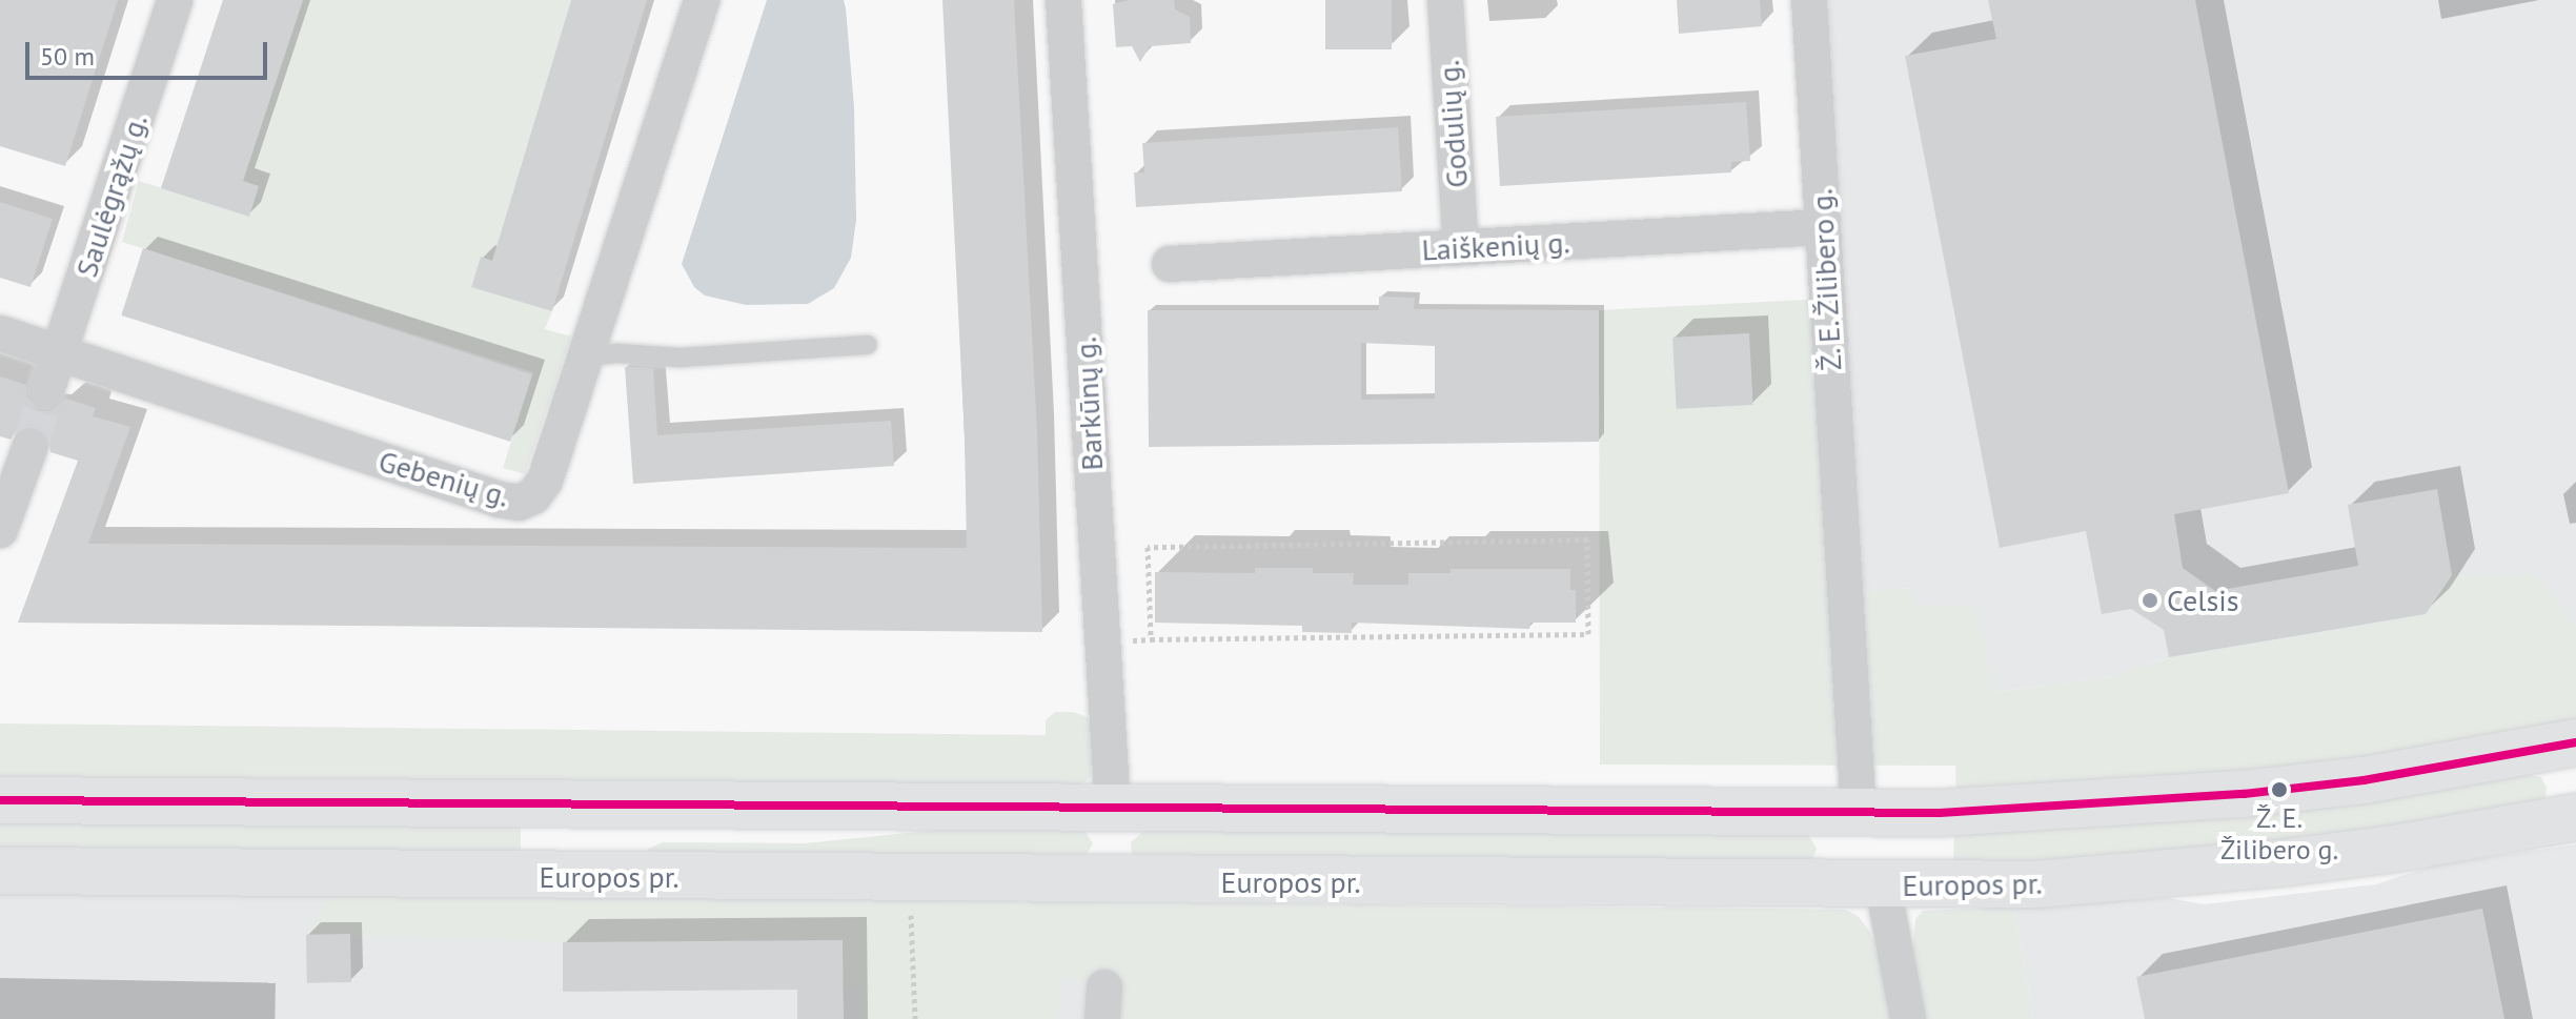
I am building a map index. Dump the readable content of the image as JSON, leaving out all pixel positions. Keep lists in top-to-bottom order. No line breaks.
{"streets":{"main road":["Europos pr."],"street":["Godulių g.","Saulėgrąžų g.","Laiškenių g.","Ž. E. Žilibero g.","Barkūnų g.","Gebenių g."]},"crossings":[["Godulių g.","Laiškenių g."],["Saulėgrąžų g.","Gebenių g."],["Laiškenių g.","Ž. E. Žilibero g."]],"places":["Celsis","Ž. E. Žilibero g."],"scale_bar":"50 m"}
